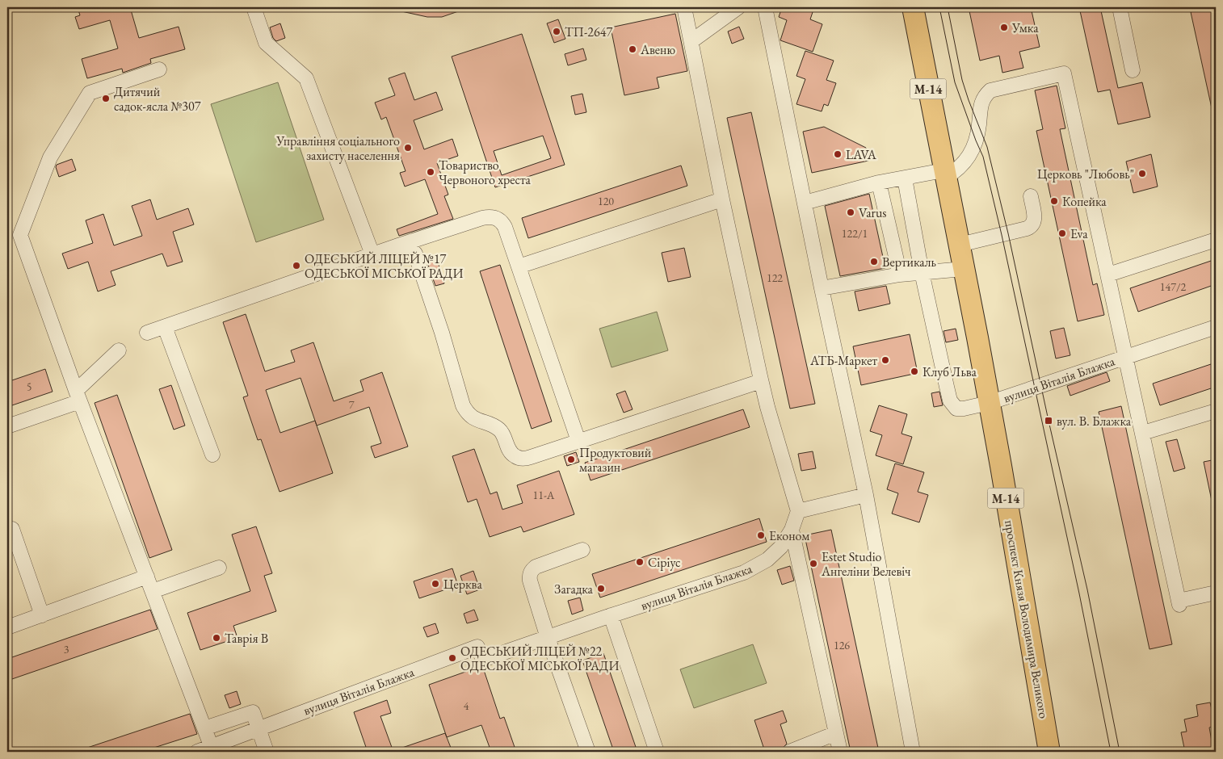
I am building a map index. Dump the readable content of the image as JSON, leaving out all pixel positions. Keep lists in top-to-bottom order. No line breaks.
{"streets":{"highway":["М-14","проспект Князя Володимира Великого"],"street":["вулиця Віталія Блажка"]},"crossings":[["вулиця Віталія Блажка","проспект Князя Володимира Великого"]],"places":{"other":["Умка","ТП-2647","Авеню","Дитячий садок-ясла №307","Управління соціального захисту населення","LAVA","Товариство Червоного хреста","Церковь \"Любовь\"","Копейка","Varus","Eva","Вертикаль","ОДЕСЬКИЙ ЛІЦЕЙ №17 ОДЕСЬКОЇ МІСЬКОЇ РАДИ","АТБ-Маркет","Клуб Льва","Продуктовий магазин","Економ","Сіріус","Estet Studio Ангеліни Велевіч","Церква","Загадка","Таврія В","ОДЕСЬКИЙ ЛІЦЕЙ №22 ОДЕСЬКОЇ МІСЬКОЇ РАДИ"],"transit":["вул. В. Блажка"]},"house_numbers":["120","122/1","122","147/2","5","7","11-А","126","3","4"]}
